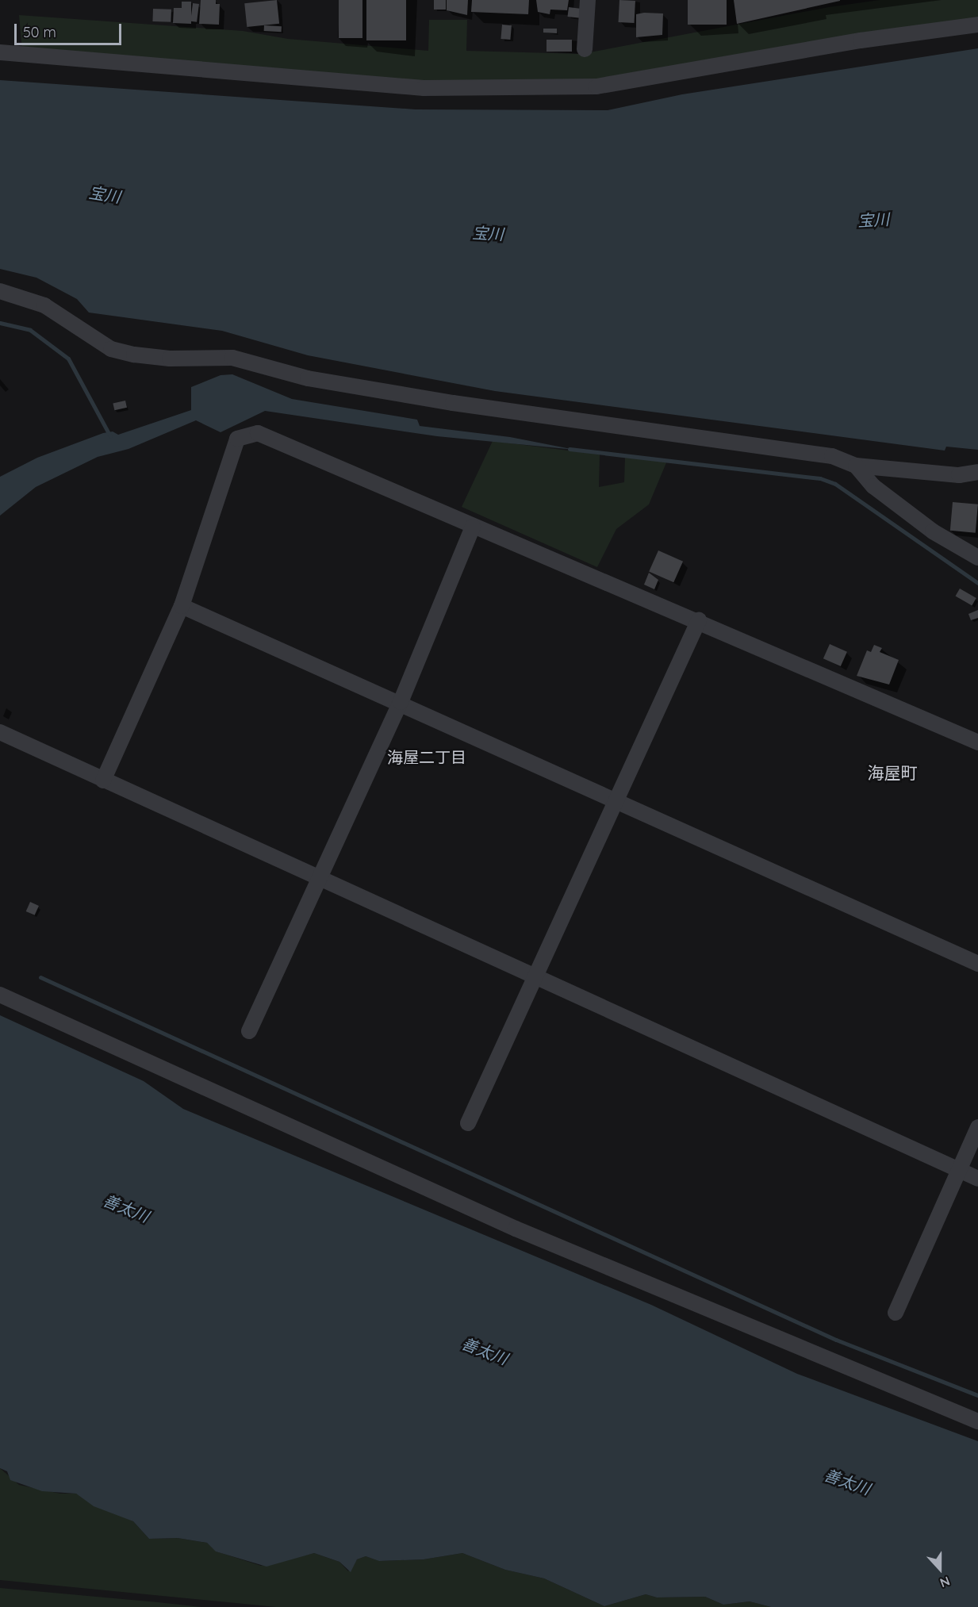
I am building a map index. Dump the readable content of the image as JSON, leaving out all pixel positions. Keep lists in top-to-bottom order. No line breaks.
{"districts":["海屋二丁目","海屋町"],"water":["宝川","善太川"],"scale_bar":"50 m","north":"bottom"}
